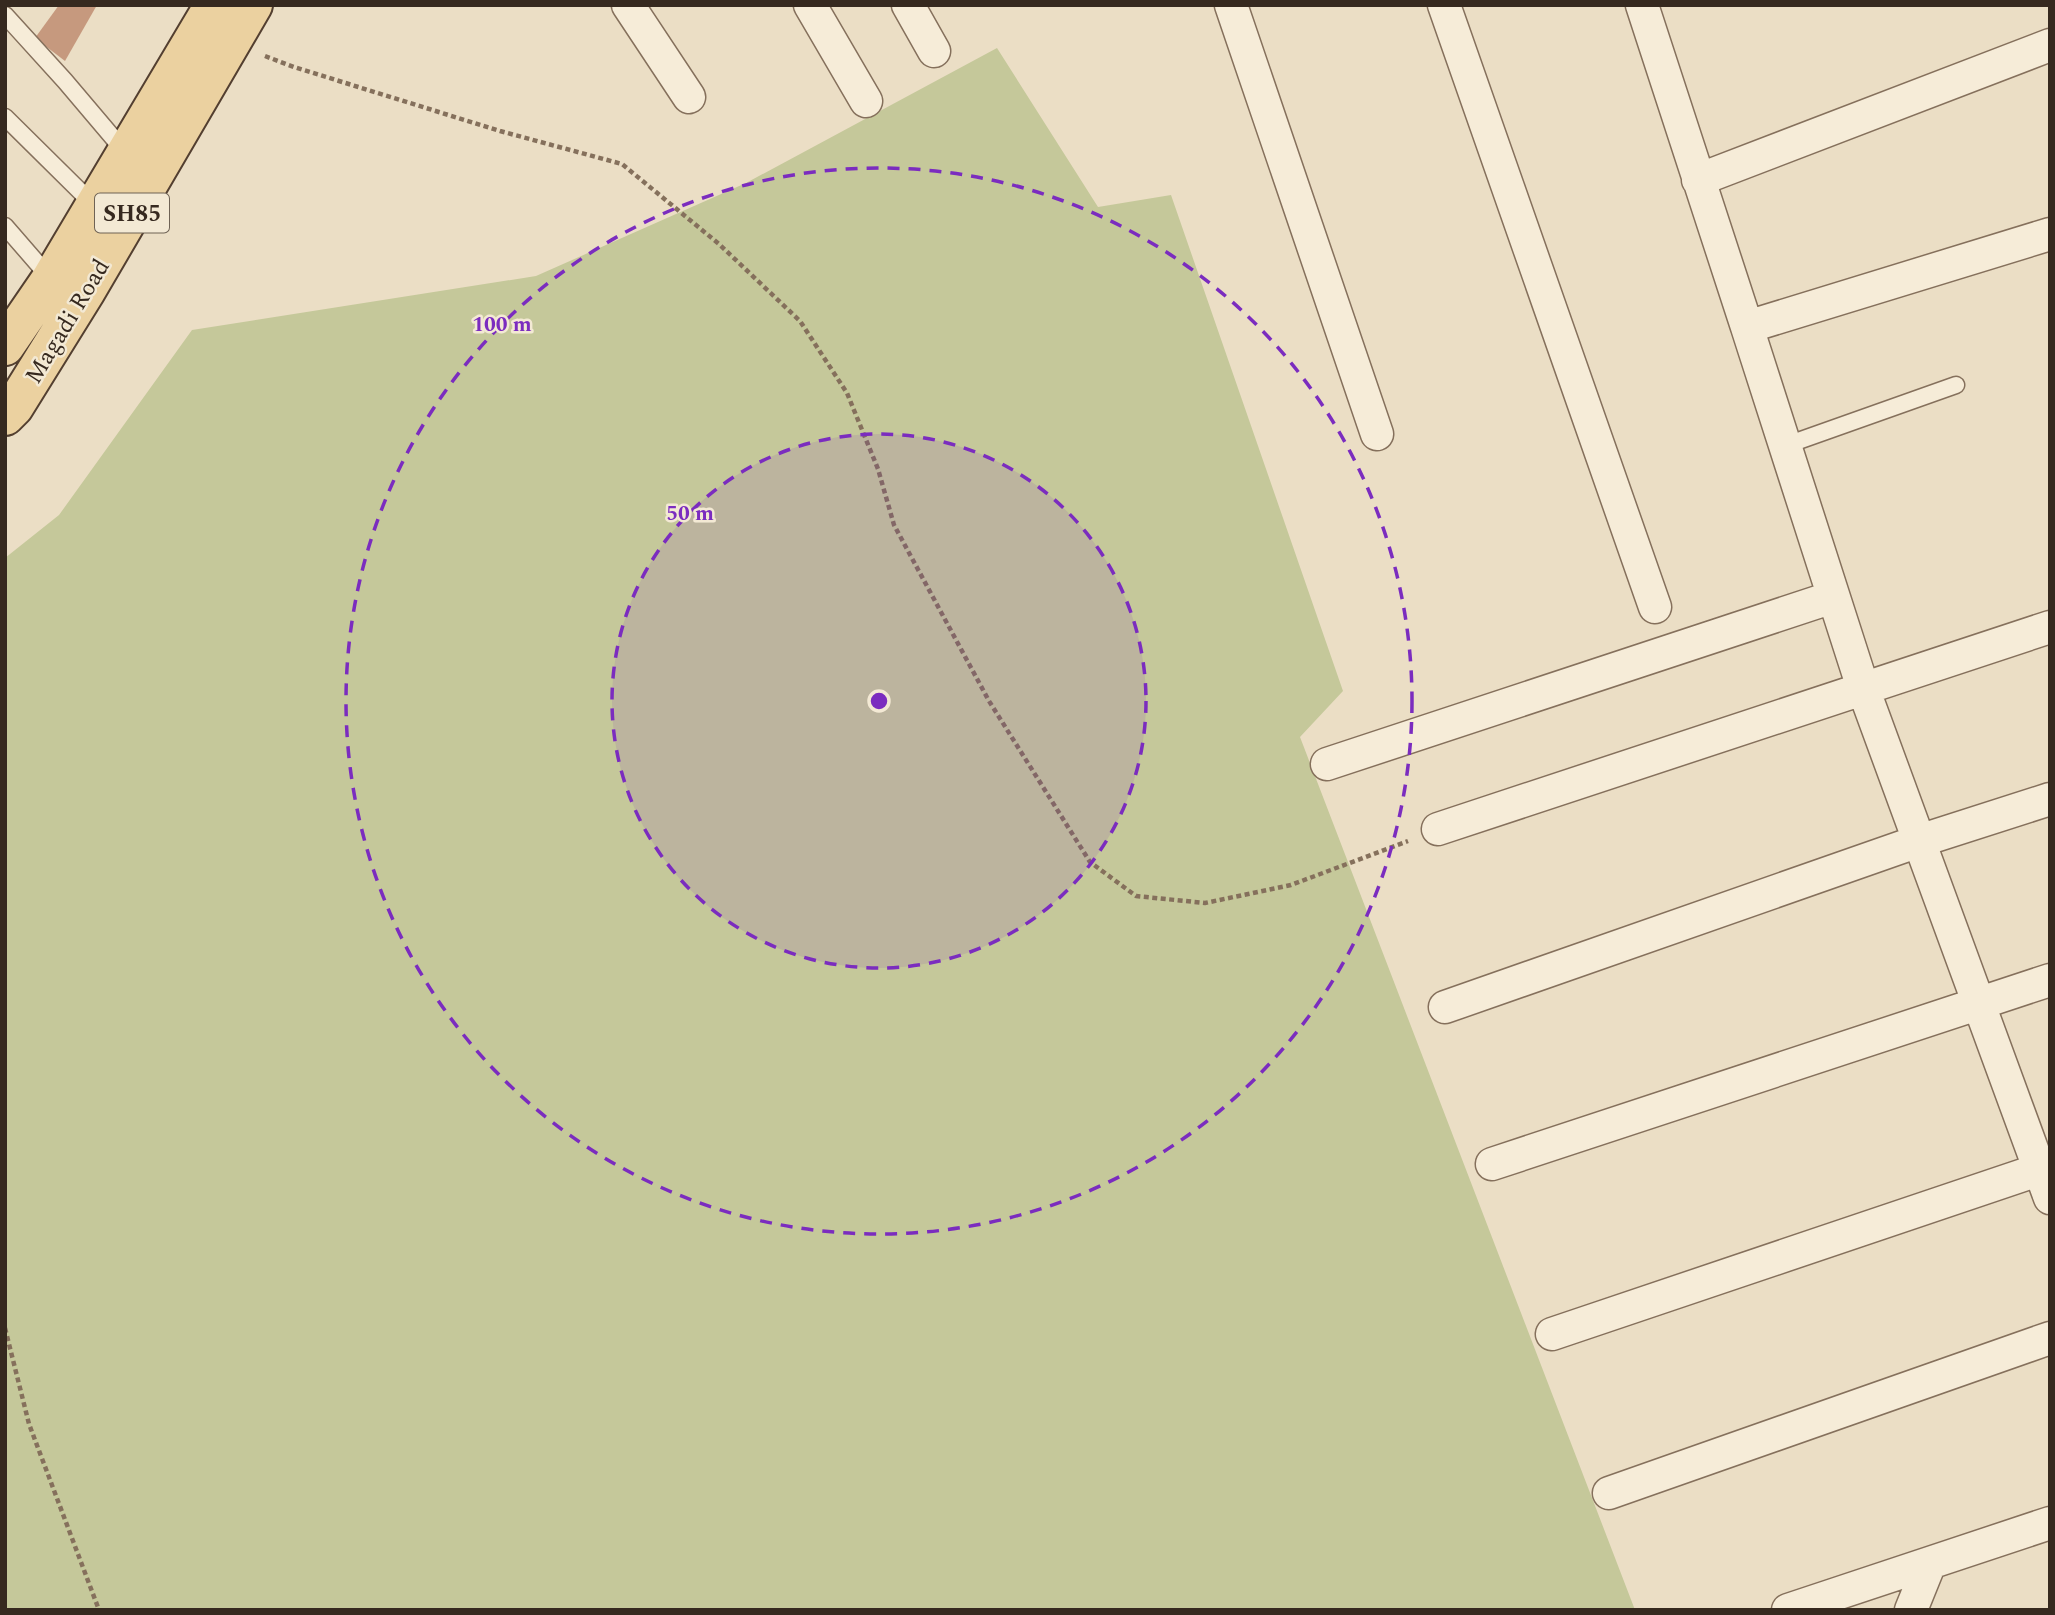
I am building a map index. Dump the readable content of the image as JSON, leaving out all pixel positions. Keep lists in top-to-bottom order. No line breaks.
{"streets":{"main road":["SH85","Magadi Road"]},"rings":["100 m","50 m"]}
